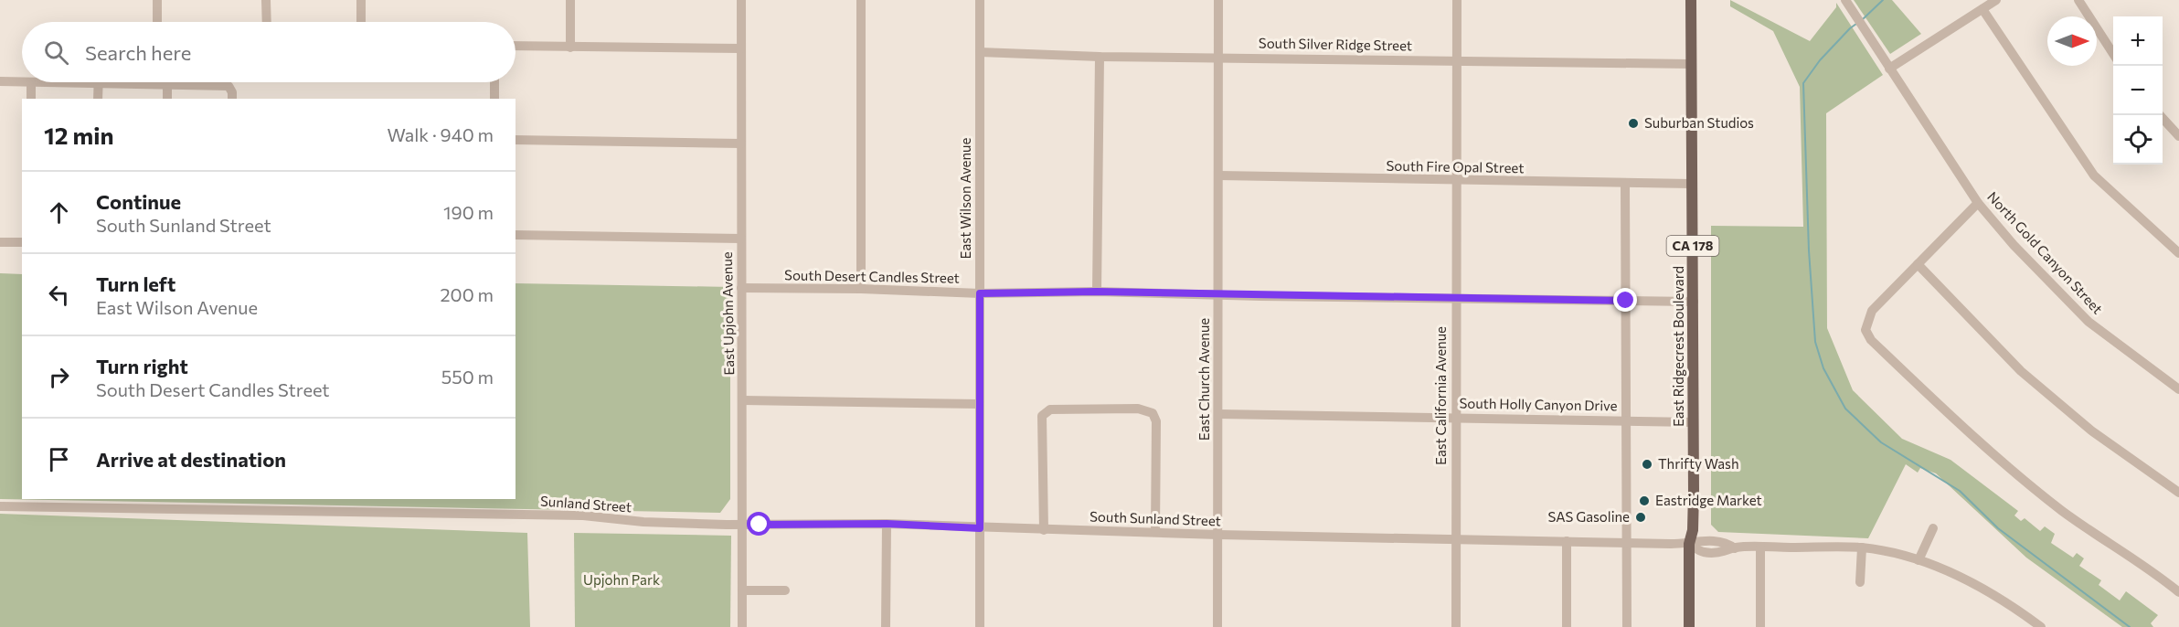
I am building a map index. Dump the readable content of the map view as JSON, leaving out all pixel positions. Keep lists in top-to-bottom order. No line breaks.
{"streets":{"main road":["CA 178","East Ridgecrest Boulevard"],"street":["South Silver Ridge Street","South Fire Opal Street","East Wilson Avenue","North Gold Canyon Street","South Desert Candles Street","East Upjohn Avenue","East Church Avenue","East California Avenue","South Holly Canyon Drive","Sunland Street","South Sunland Street"]},"crossings":[["South Silver Ridge Street","East Wilson Avenue"],["South Silver Ridge Street","East Ridgecrest Boulevard"],["South Silver Ridge Street","East Church Avenue"],["South Silver Ridge Street","East California Avenue"],["South Fire Opal Street","East Ridgecrest Boulevard"],["South Fire Opal Street","East Church Avenue"],["South Fire Opal Street","East California Avenue"],["East Wilson Avenue","South Desert Candles Street"],["East Wilson Avenue","South Sunland Street"],["South Desert Candles Street","East Upjohn Avenue"],["South Desert Candles Street","East Ridgecrest Boulevard"],["South Desert Candles Street","East Church Avenue"],["South Desert Candles Street","East California Avenue"],["East Upjohn Avenue","Sunland Street"],["East Upjohn Avenue","South Sunland Street"],["East Ridgecrest Boulevard","South Holly Canyon Drive"],["East Church Avenue","South Holly Canyon Drive"],["East Church Avenue","South Sunland Street"],["East California Avenue","South Holly Canyon Drive"],["East California Avenue","South Sunland Street"],["Sunland Street","South Sunland Street"]],"parks":["Upjohn Park"],"places":["Suburban Studios","Thrifty Wash","Eastridge Market","SAS Gasoline"],"north":"right","page":{"map_buttons":["+","−"],"search":"Search here","heading":["12 min","Walk · 940 m"],"list":[["Continue","South Sunland Street","190 m"],["Turn left","East Wilson Avenue","200 m"],["Turn right","South Desert Candles Street","550 m"],"Arrive at destination"]}}
